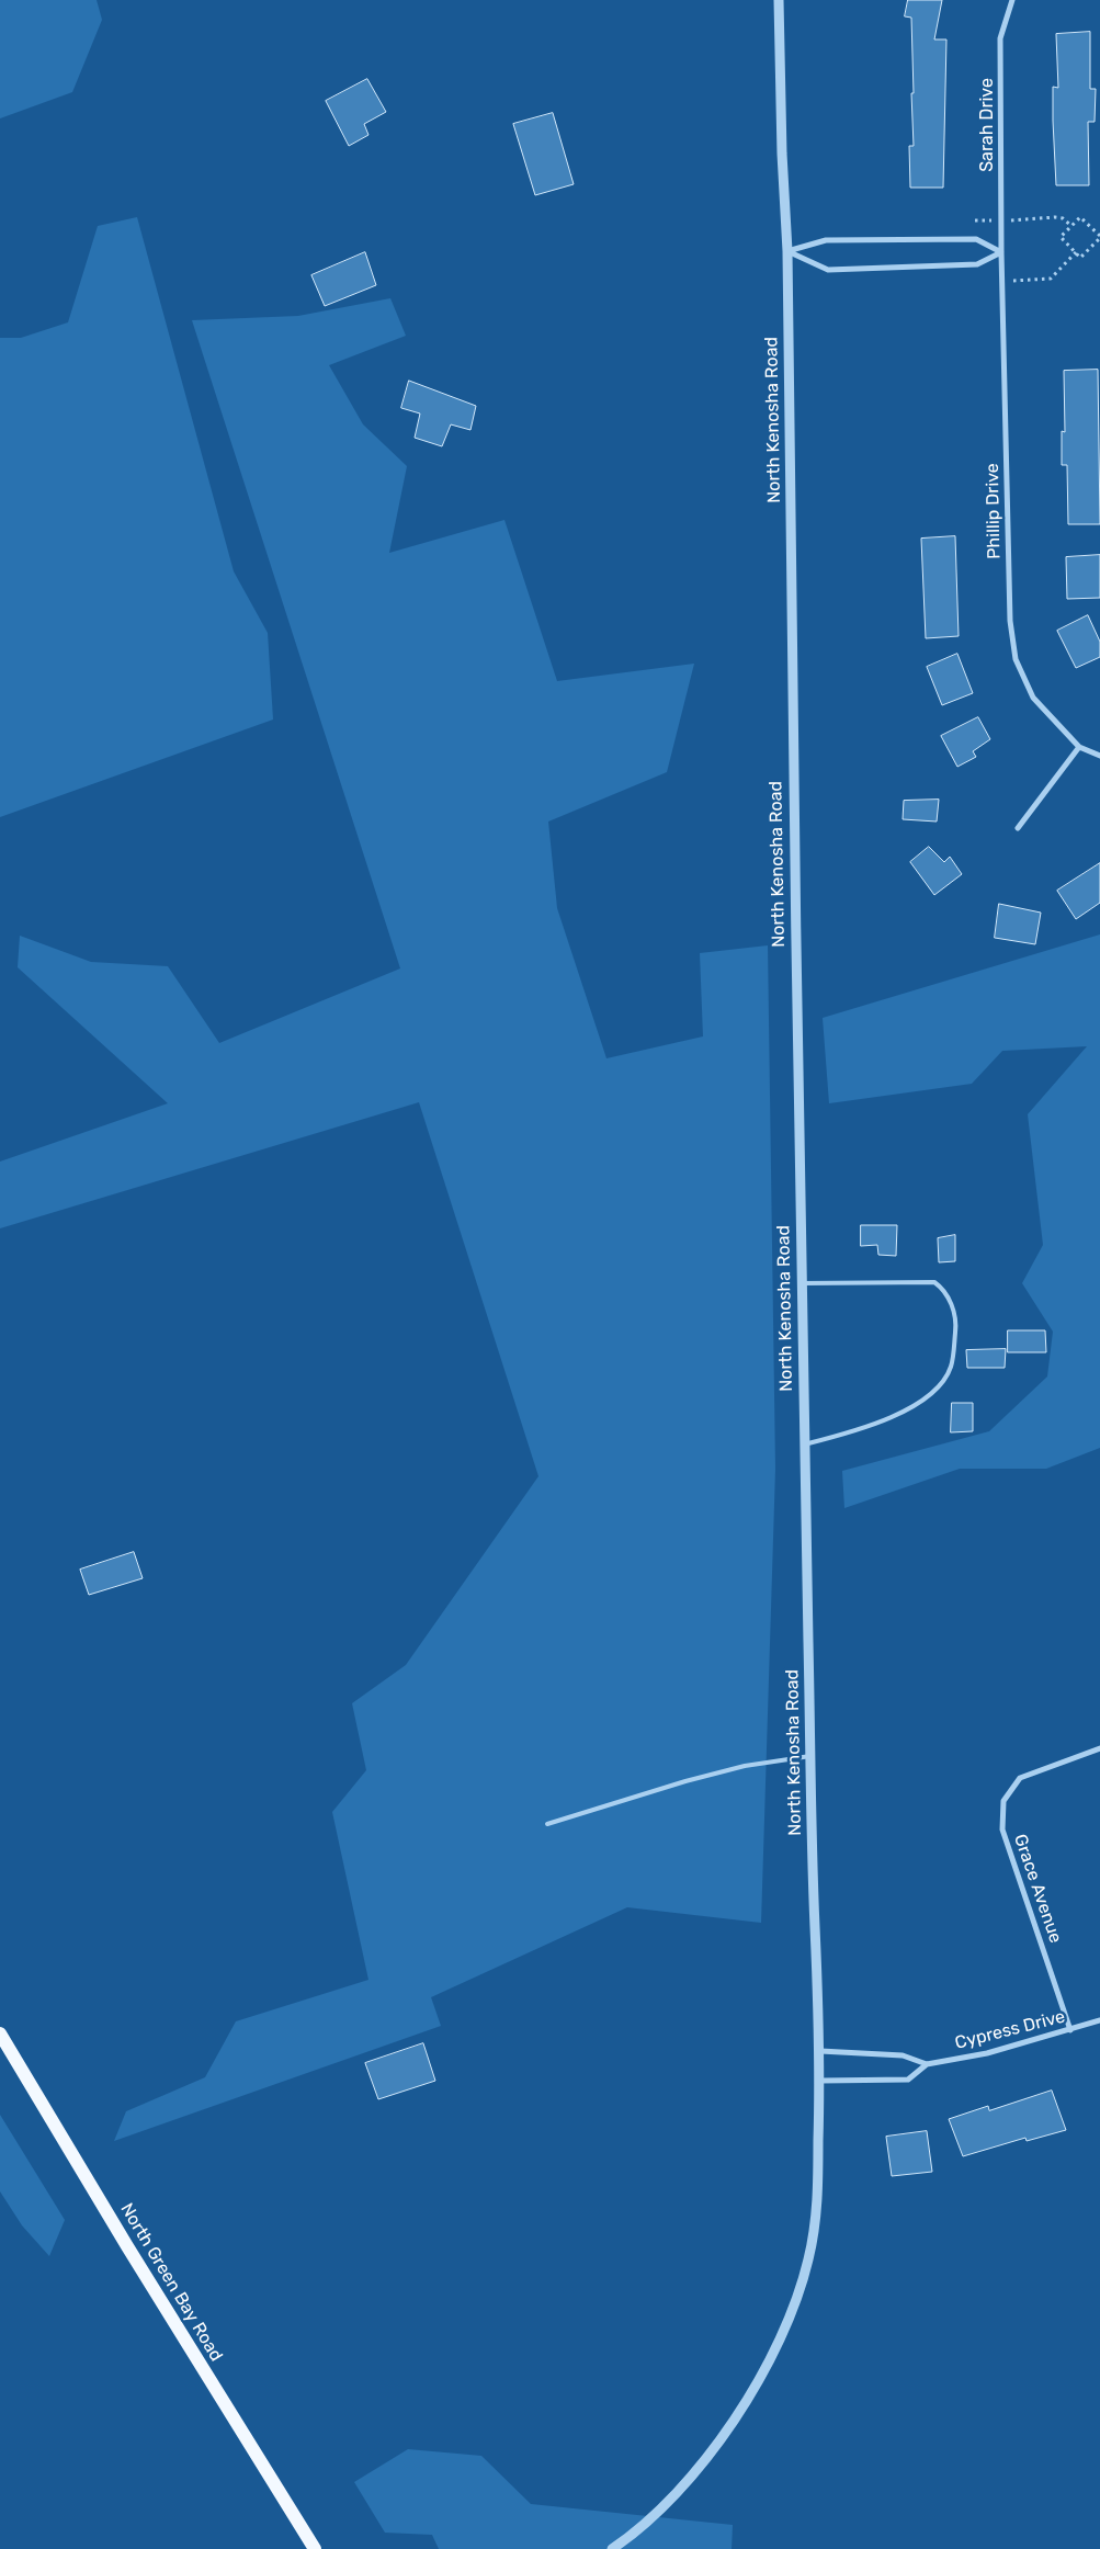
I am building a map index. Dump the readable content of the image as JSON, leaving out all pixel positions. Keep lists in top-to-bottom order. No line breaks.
{"streets":{"main road":["North Green Bay Road"],"street":["Sarah Drive","North Kenosha Road","Phillip Drive","Grace Avenue","Cypress Drive"]},"crossings":[["Sarah Drive","Phillip Drive"],["North Kenosha Road","Cypress Drive"],["Grace Avenue","Cypress Drive"]]}
